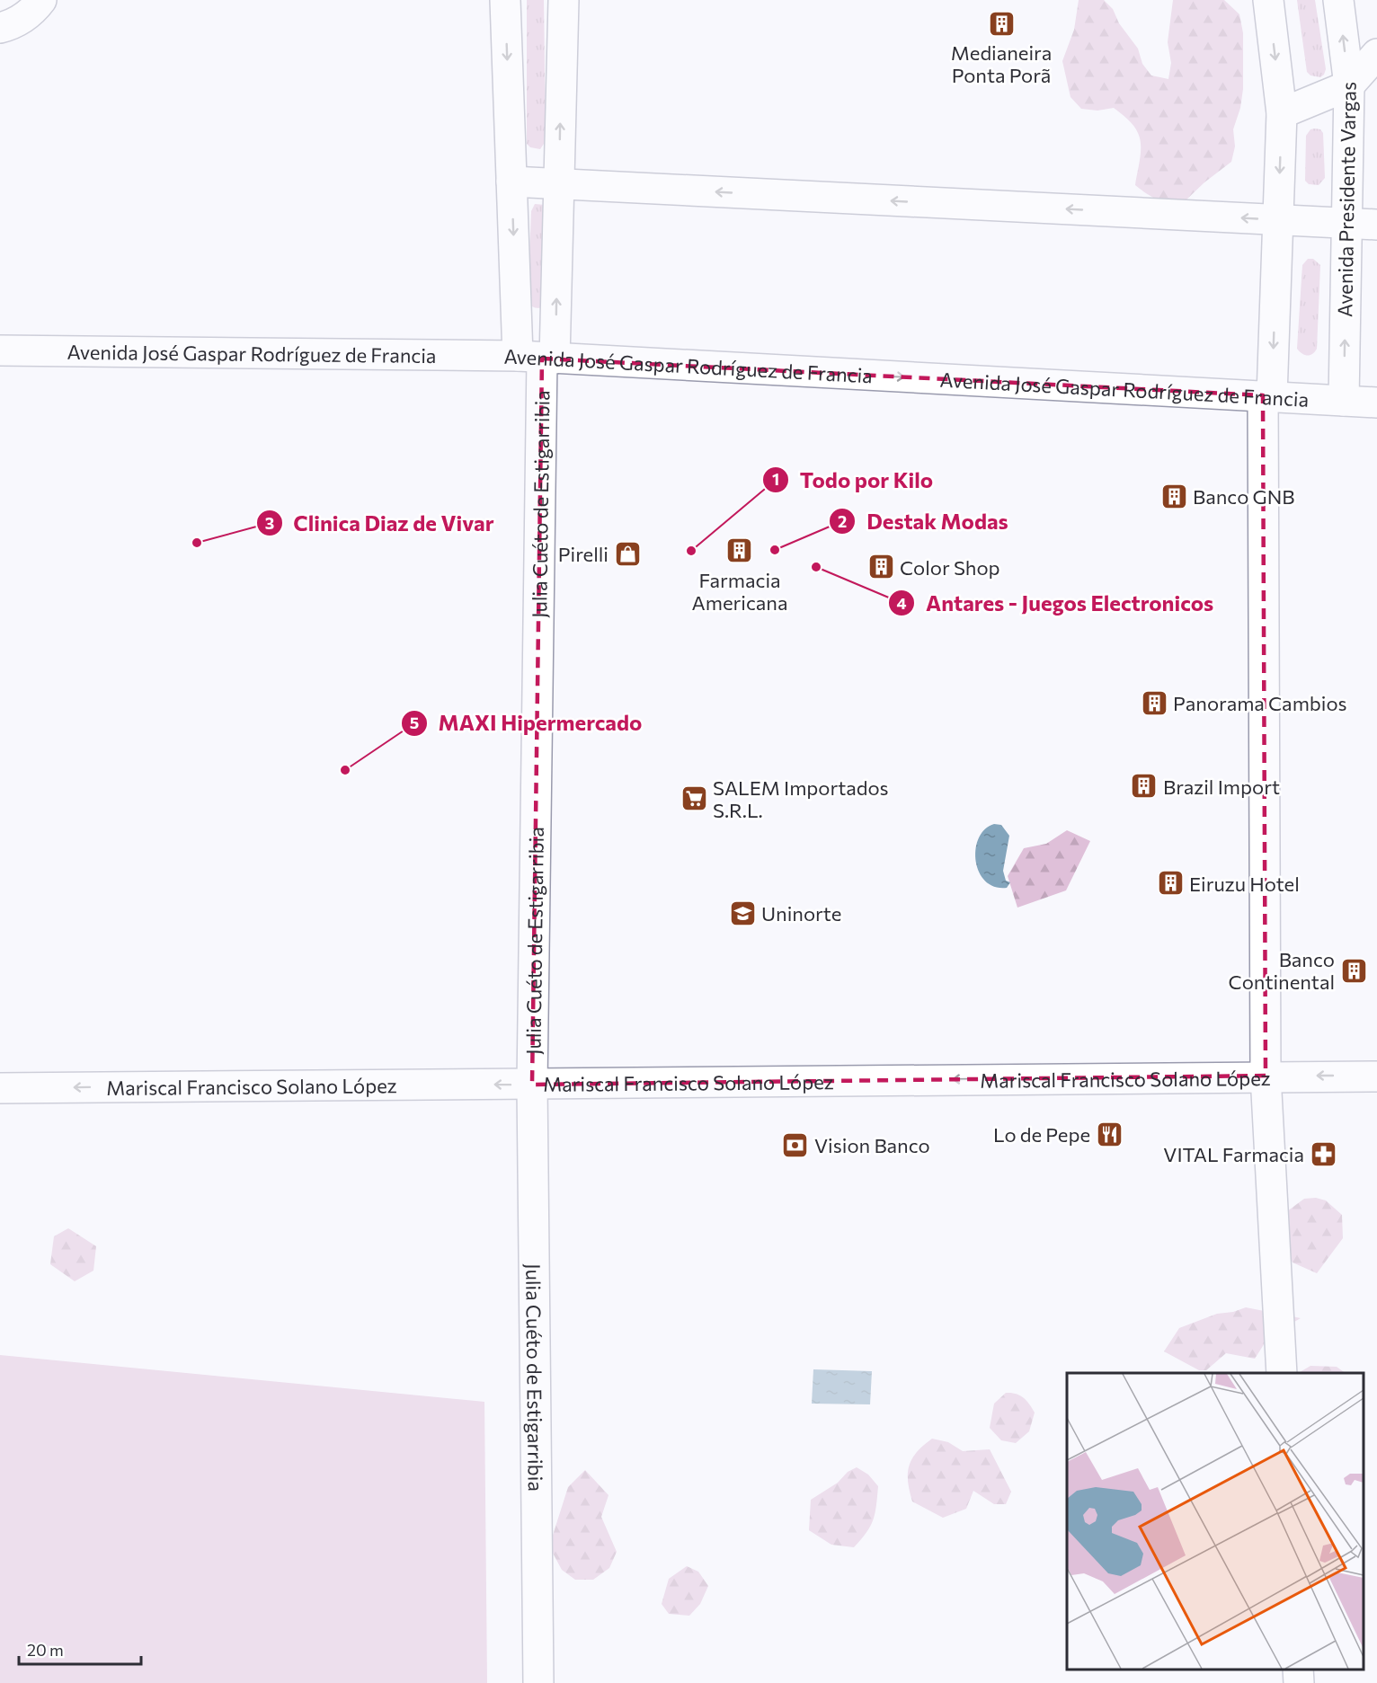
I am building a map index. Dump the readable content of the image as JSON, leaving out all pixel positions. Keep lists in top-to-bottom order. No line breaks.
{"streets":{"street":["Avenida Presidente Vargas","Avenida José Gaspar Rodríguez de Francia","Julia Cuéto de Estigarribia","Mariscal Francisco Solano López"]},"crossings":[["Avenida Presidente Vargas","Avenida José Gaspar Rodríguez de Francia"],["Avenida José Gaspar Rodríguez de Francia","Julia Cuéto de Estigarribia"],["Julia Cuéto de Estigarribia","Mariscal Francisco Solano López"]],"one_way":["Mariscal Francisco Solano López"],"places":{"building":["Medianeira Ponta Porã","Banco GNB","Farmacia Americana","Color Shop","Panorama Cambios","Brazil Import","Eiruzu Hotel","Banco Continental"],"other":["Clinica Diaz de Vivar","Destak Modas","Todo por Kilo","Antares - Juegos Electronicos","MAXI Hipermercado"],"shop":["Pirelli"],"supermarket":["SALEM Importados S.R.L."],"school or university":["Uninorte"],"restaurant":["Lo de Pepe"],"bank":["Vision Banco"],"pharmacy":["VITAL Farmacia"]},"scale_bar":"20 m"}
